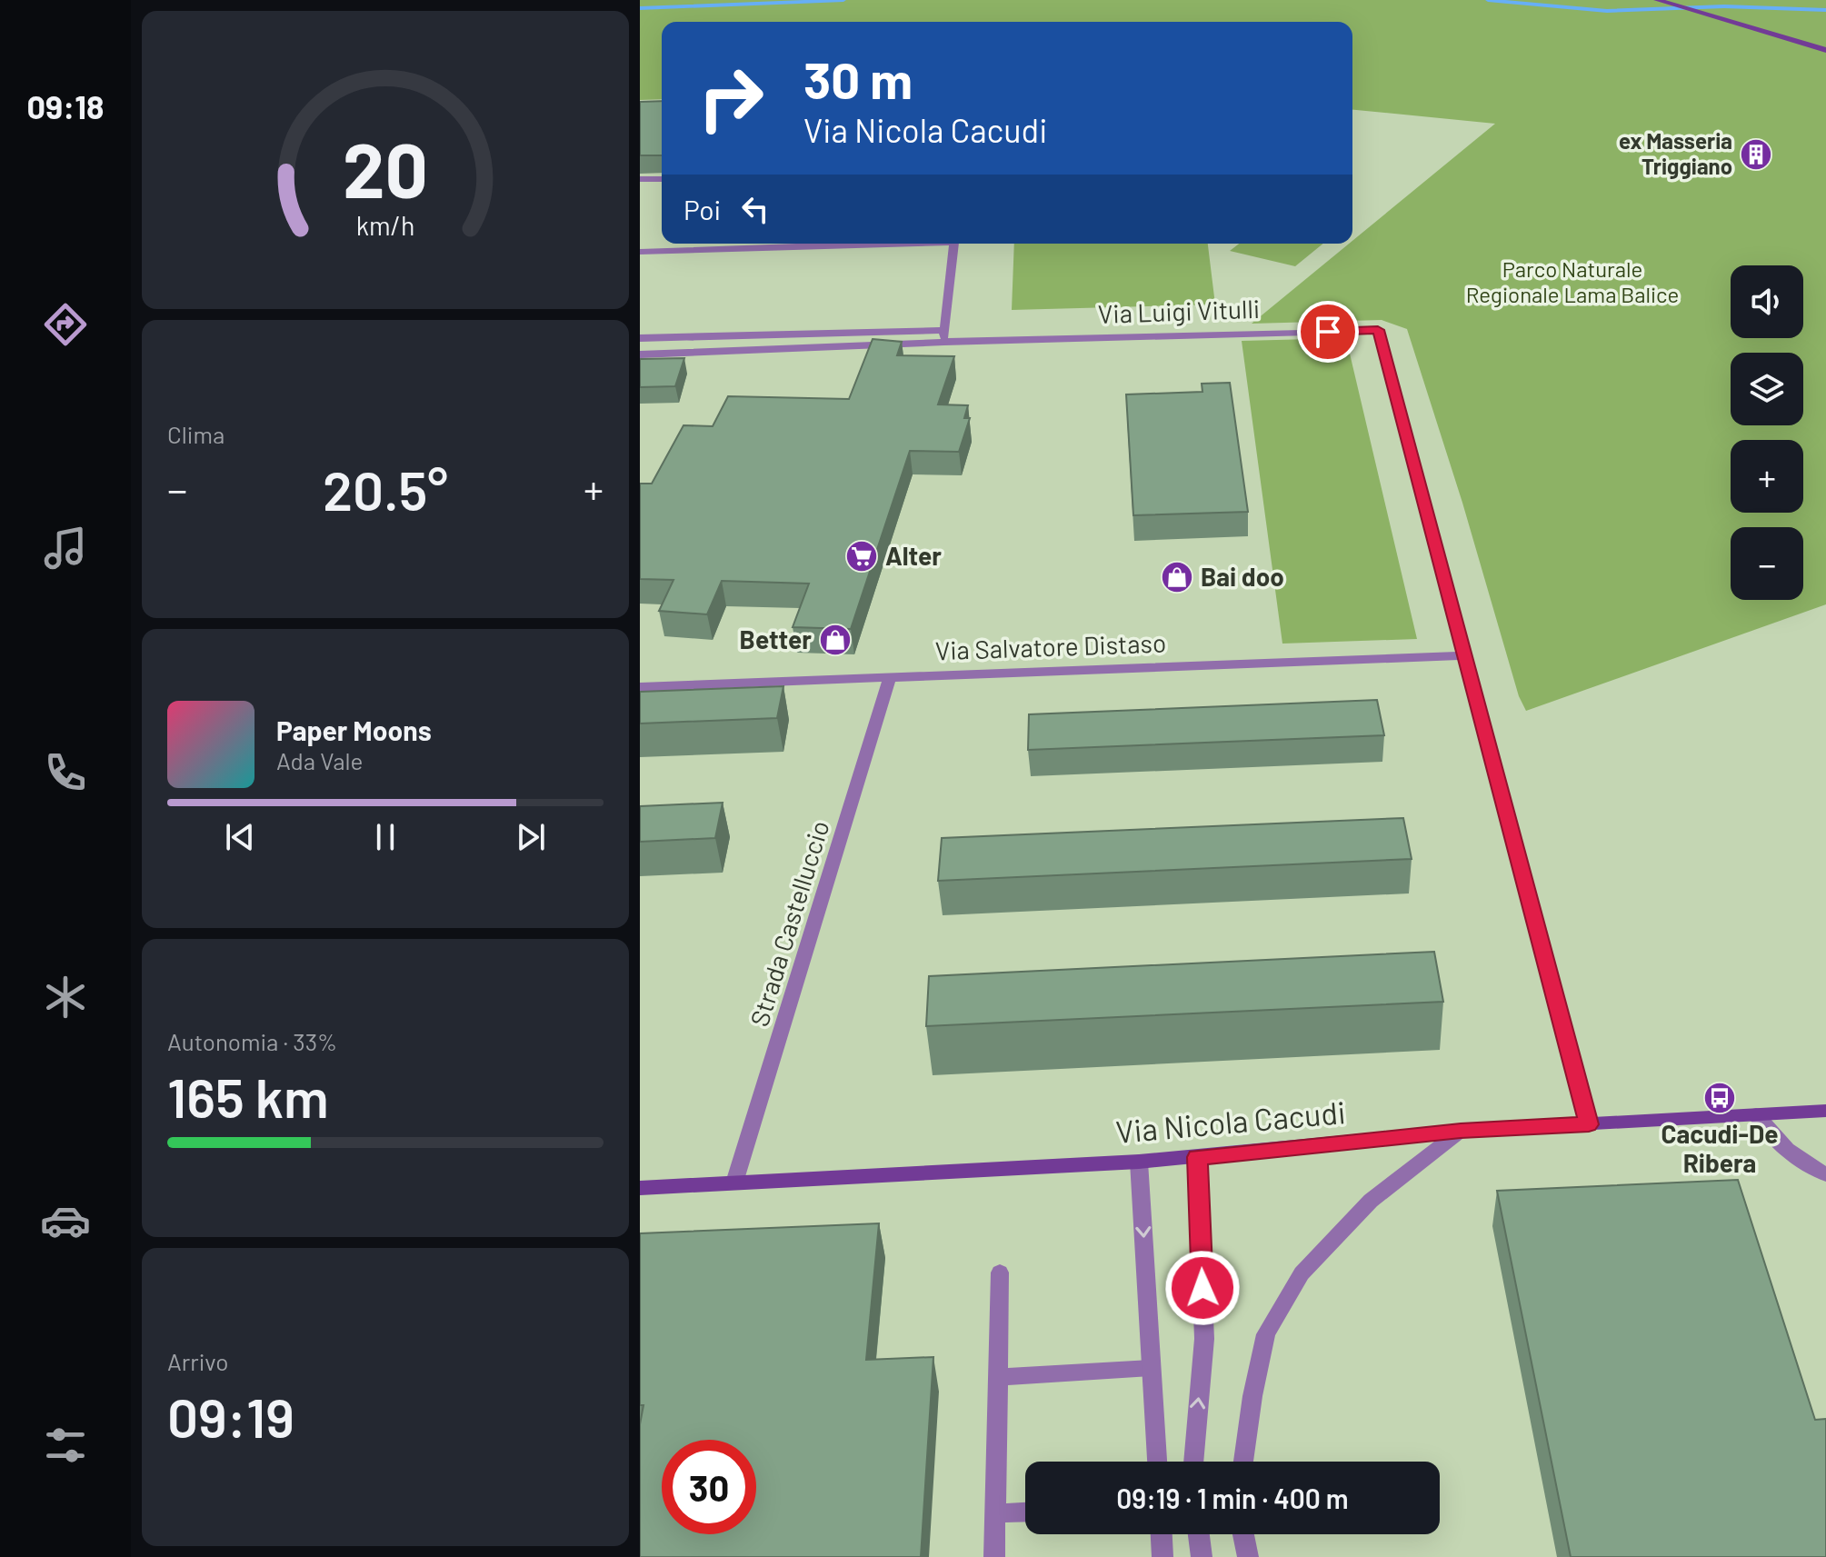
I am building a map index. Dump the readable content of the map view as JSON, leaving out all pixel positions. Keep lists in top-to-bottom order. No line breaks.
{"streets":{"street":["Via Luigi Vitulli","Via Salvatore Distaso","Strada Castelluccio","Via Nicola Cacudi"]},"crossings":[["Via Luigi Vitulli","Via Salvatore Distaso"],["Via Luigi Vitulli","Via Nicola Cacudi"],["Via Salvatore Distaso","Strada Castelluccio"],["Strada Castelluccio","Via Nicola Cacudi"]],"parks":["Parco Naturale Regionale Lama Balice"],"places":{"building":["ex Masseria Triggiano"],"supermarket":["Alter"],"shop":["Bai doo","Better"],"bus stop":["Cacudi-De Ribera"]},"page":{"tabs":"09:18","turn":["30 m","Via Nicola Cacudi"],"then":"Poi","map_buttons":["+","−"],"tile":["Clima",["Autonomia · 33%","165 km"],["Arrivo","09:19"]],"heat":["−","20.5°","+"],"song":["Paper Moons","Ada Vale"],"limit":"30","trip":"09:19 · 1 min · 400 m","gauge":["20","km/h"]}}
